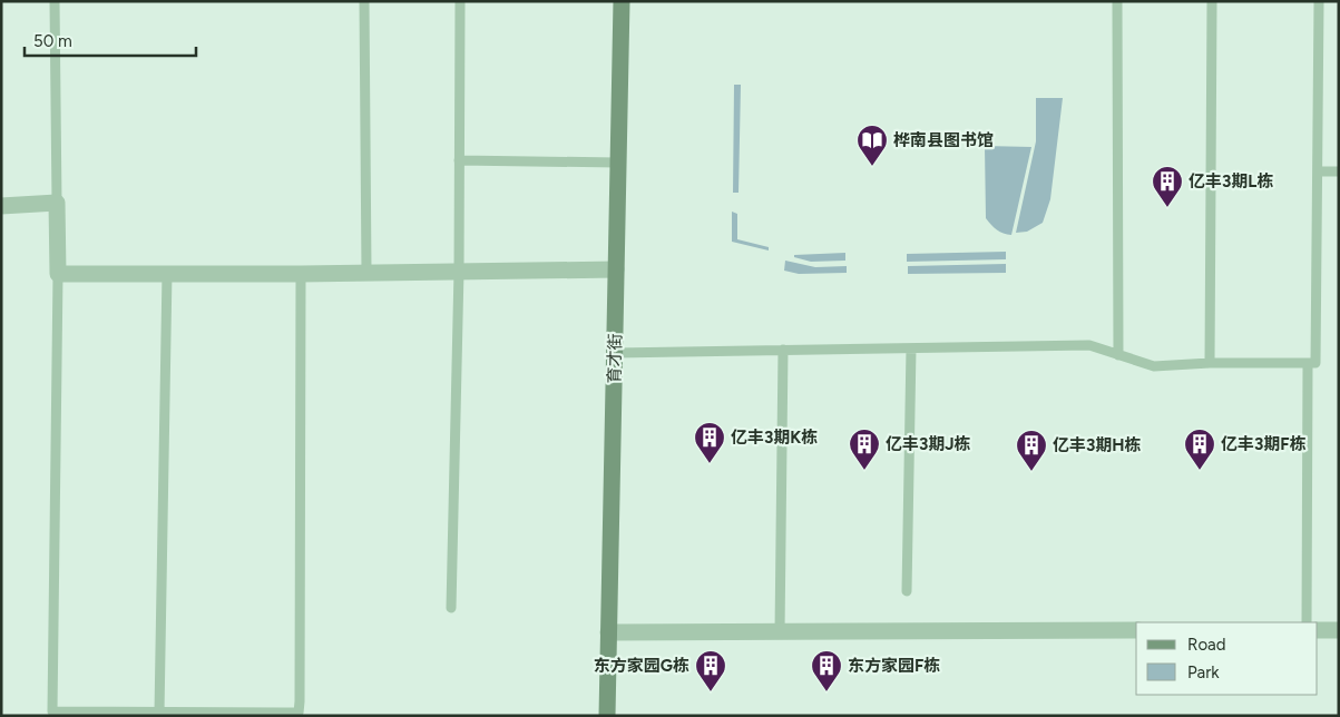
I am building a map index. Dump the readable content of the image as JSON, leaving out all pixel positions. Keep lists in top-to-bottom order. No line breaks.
{"streets":{"street":["育才街"]},"places":{"library":["桦南县图书馆"],"building":["亿丰3期L栋","亿丰3期K栋","亿丰3期J栋","亿丰3期F栋","亿丰3期H栋","东方家园G栋","东方家园F栋"]},"legend":["Road","Park"],"scale_bar":"50 m"}
